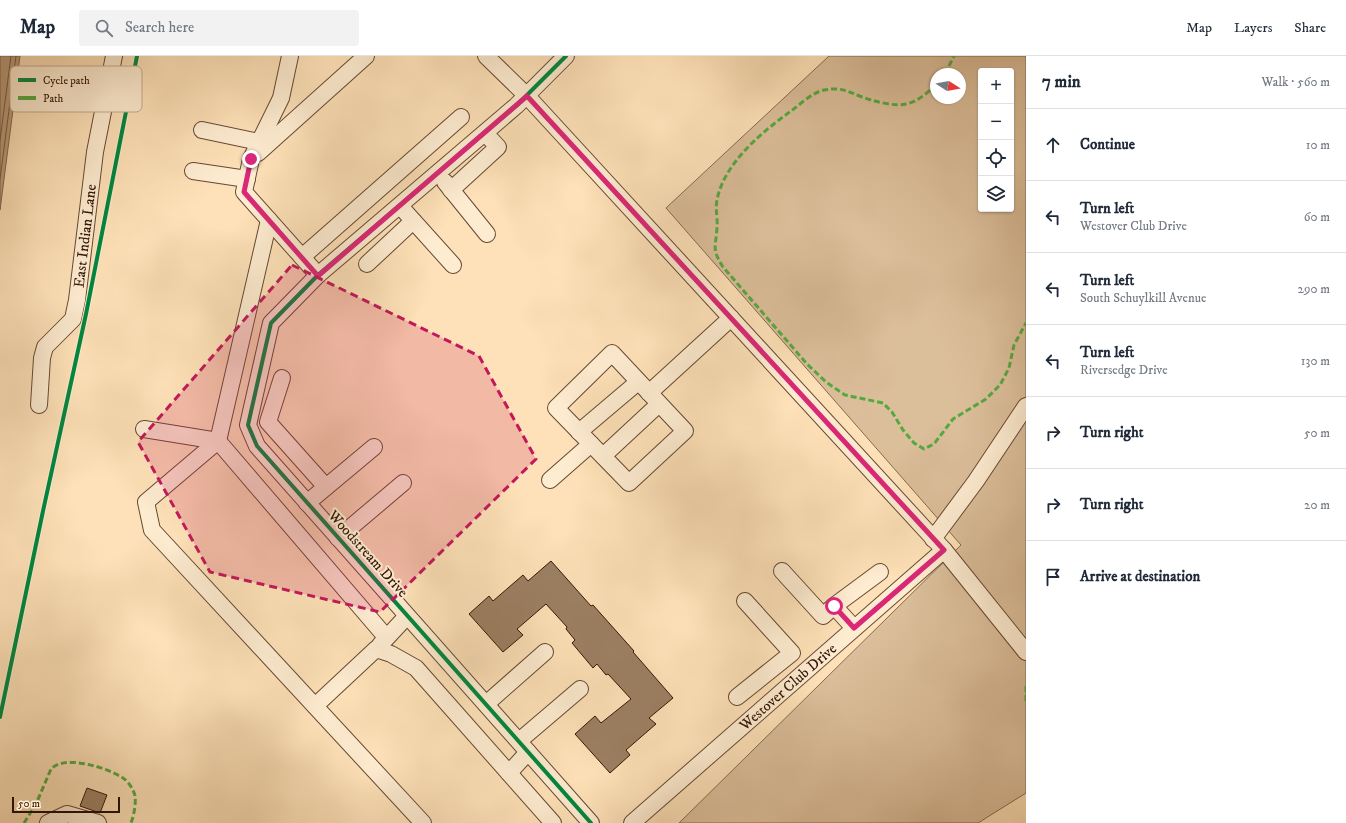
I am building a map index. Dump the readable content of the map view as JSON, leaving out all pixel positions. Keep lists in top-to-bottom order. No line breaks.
{"streets":{"street":["East Indian Lane","Woodstream Drive","Westover Club Drive"]},"legend":["Cycle path","Path"],"scale_bar":"50 m","north":"right","page":{"header":"Map","search":"Search here","nav":["Map","Layers","Share"],"heading":["7 min","Walk · 560 m"],"map_buttons":["+","−"],"list":[["Continue","10 m"],["Turn left","Westover Club Drive","60 m"],["Turn left","South Schuylkill Avenue","290 m"],["Turn left","Riversedge Drive","130 m"],["Turn right","50 m"],["Turn right","20 m"],"Arrive at destination"],"scale":"50 m"}}
